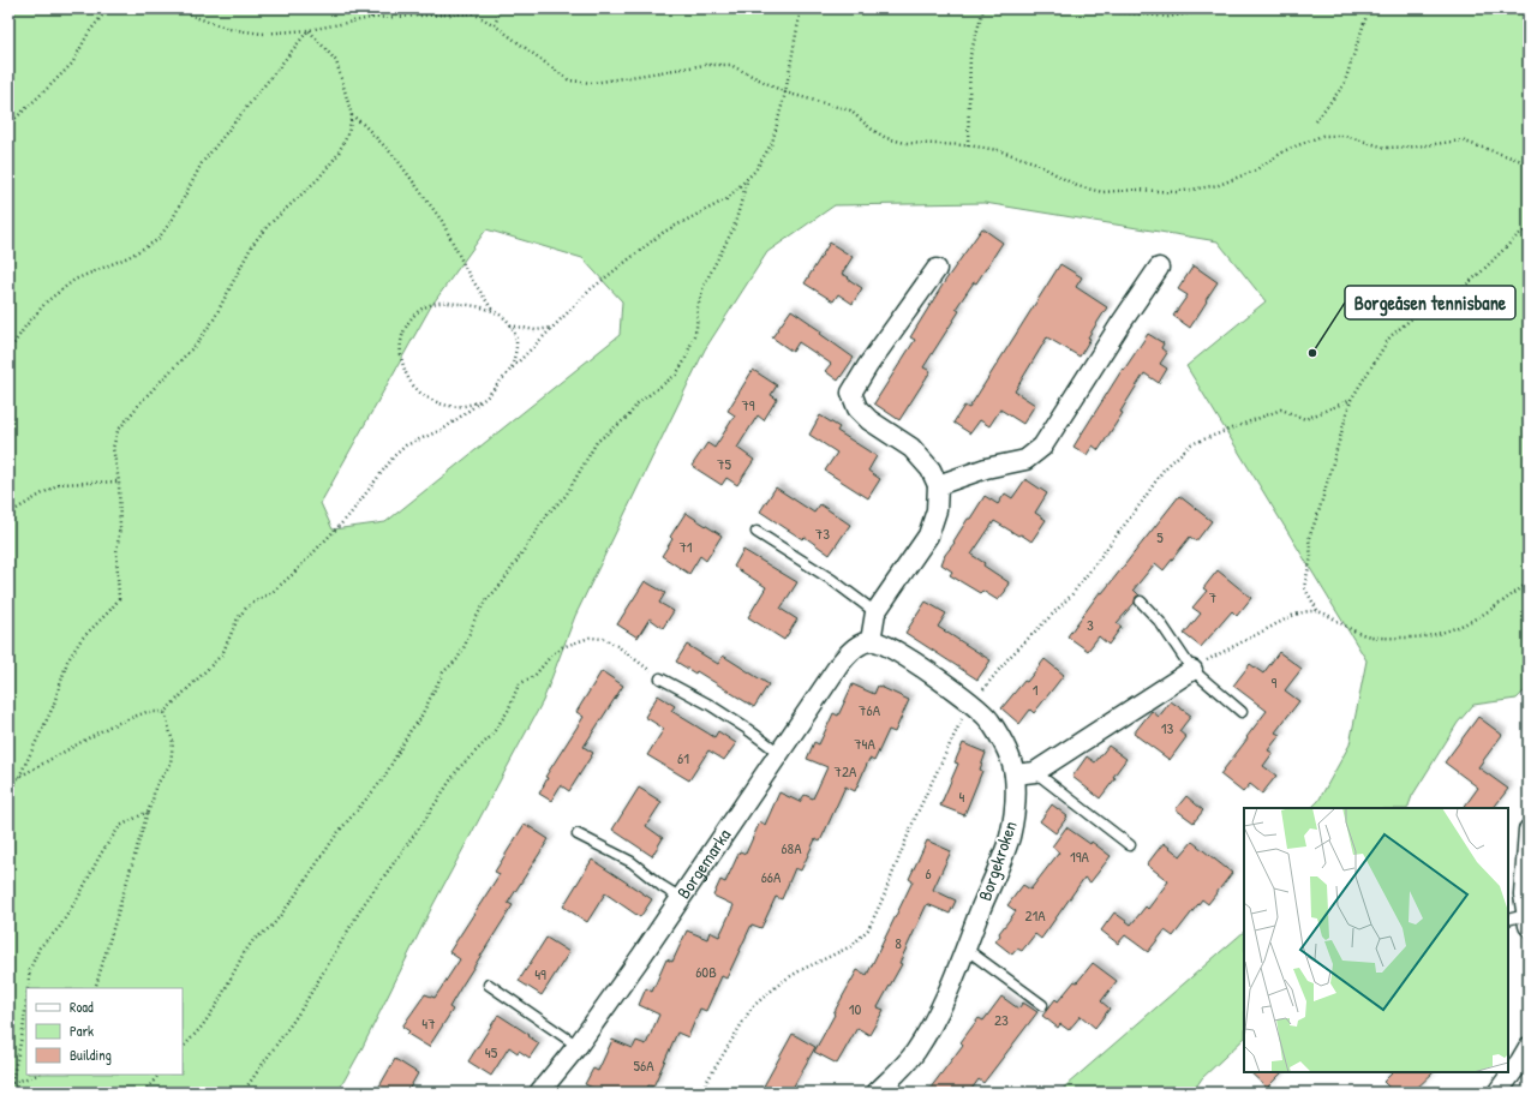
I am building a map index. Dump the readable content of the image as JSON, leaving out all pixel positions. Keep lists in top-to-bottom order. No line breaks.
{"streets":{"street":["Borgekroken","Borgemarka"]},"crossings":[["Borgekroken","Borgemarka"]],"places":["Borgeåsen tennisbane"],"house_numbers":["79","75","73","5","71","7","3","9","1","76A","13","74A","61","72A","4","68A","19A","6","66A","21A","8","60B","49","10","23","47","45","56A"],"legend":["Road","Park","Building"]}
